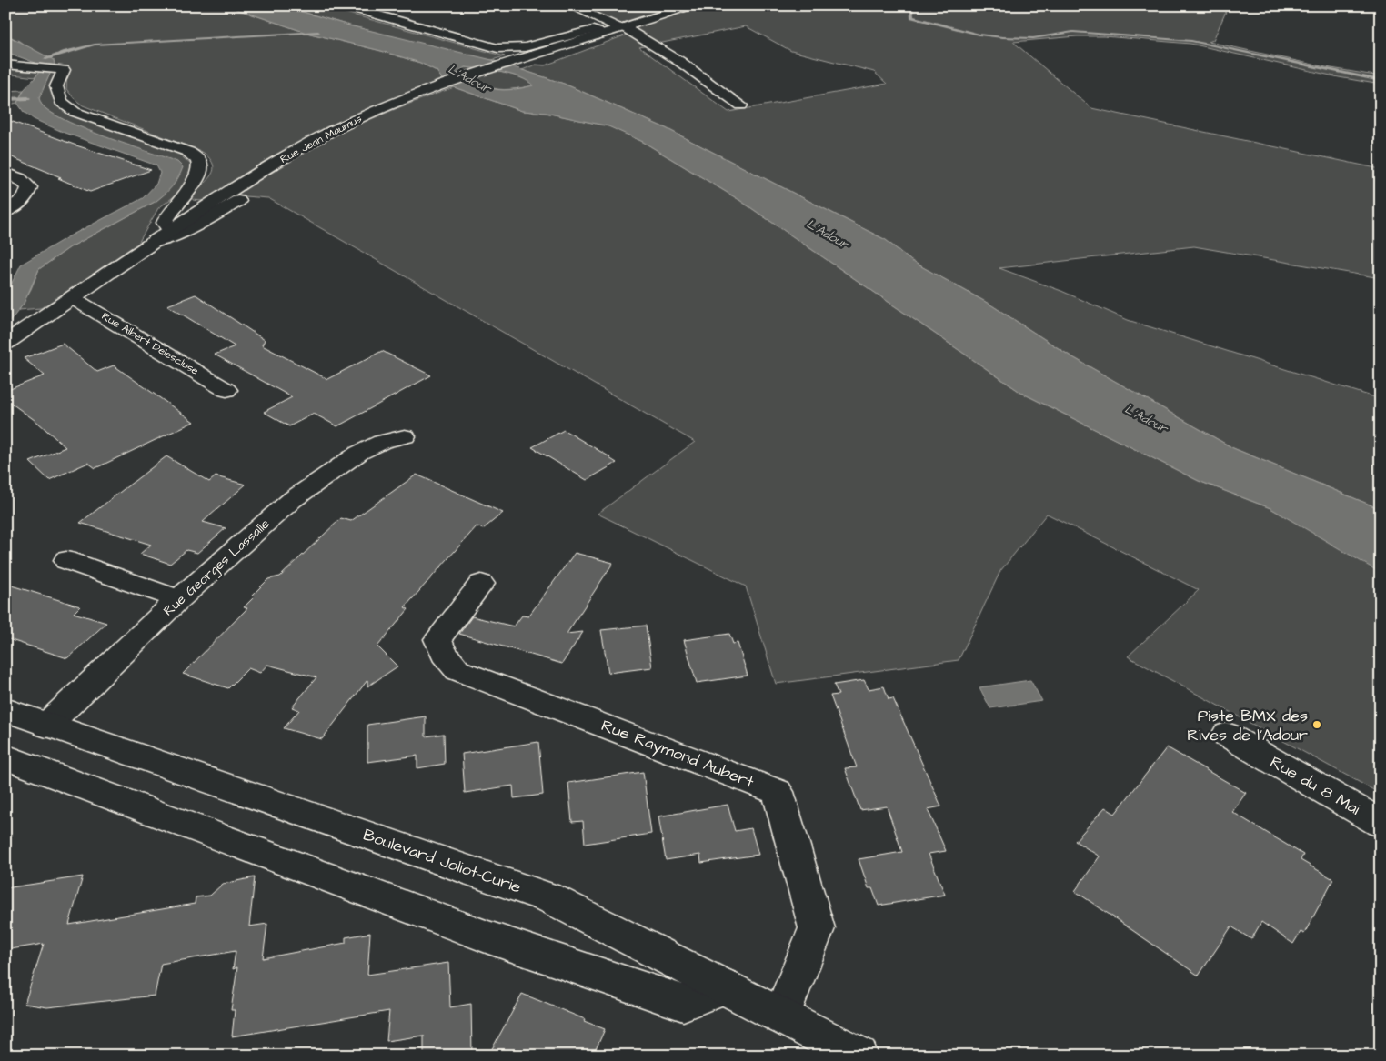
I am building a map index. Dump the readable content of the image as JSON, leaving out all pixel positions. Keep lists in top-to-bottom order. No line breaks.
{"streets":{"main road":["Rue Jean Maumus","Rue Albert Delescluse","Rue Georges Lassalle","Rue Raymond Aubert","Rue du 8 Mai","Boulevard Joliot-Curie"]},"crossings":[["Rue Jean Maumus","Rue Albert Delescluse"],["Rue Georges Lassalle","Boulevard Joliot-Curie"],["Rue Raymond Aubert","Boulevard Joliot-Curie"]],"water":["L'Adour"],"places":["Piste BMX des Rives de l'Adour"]}
